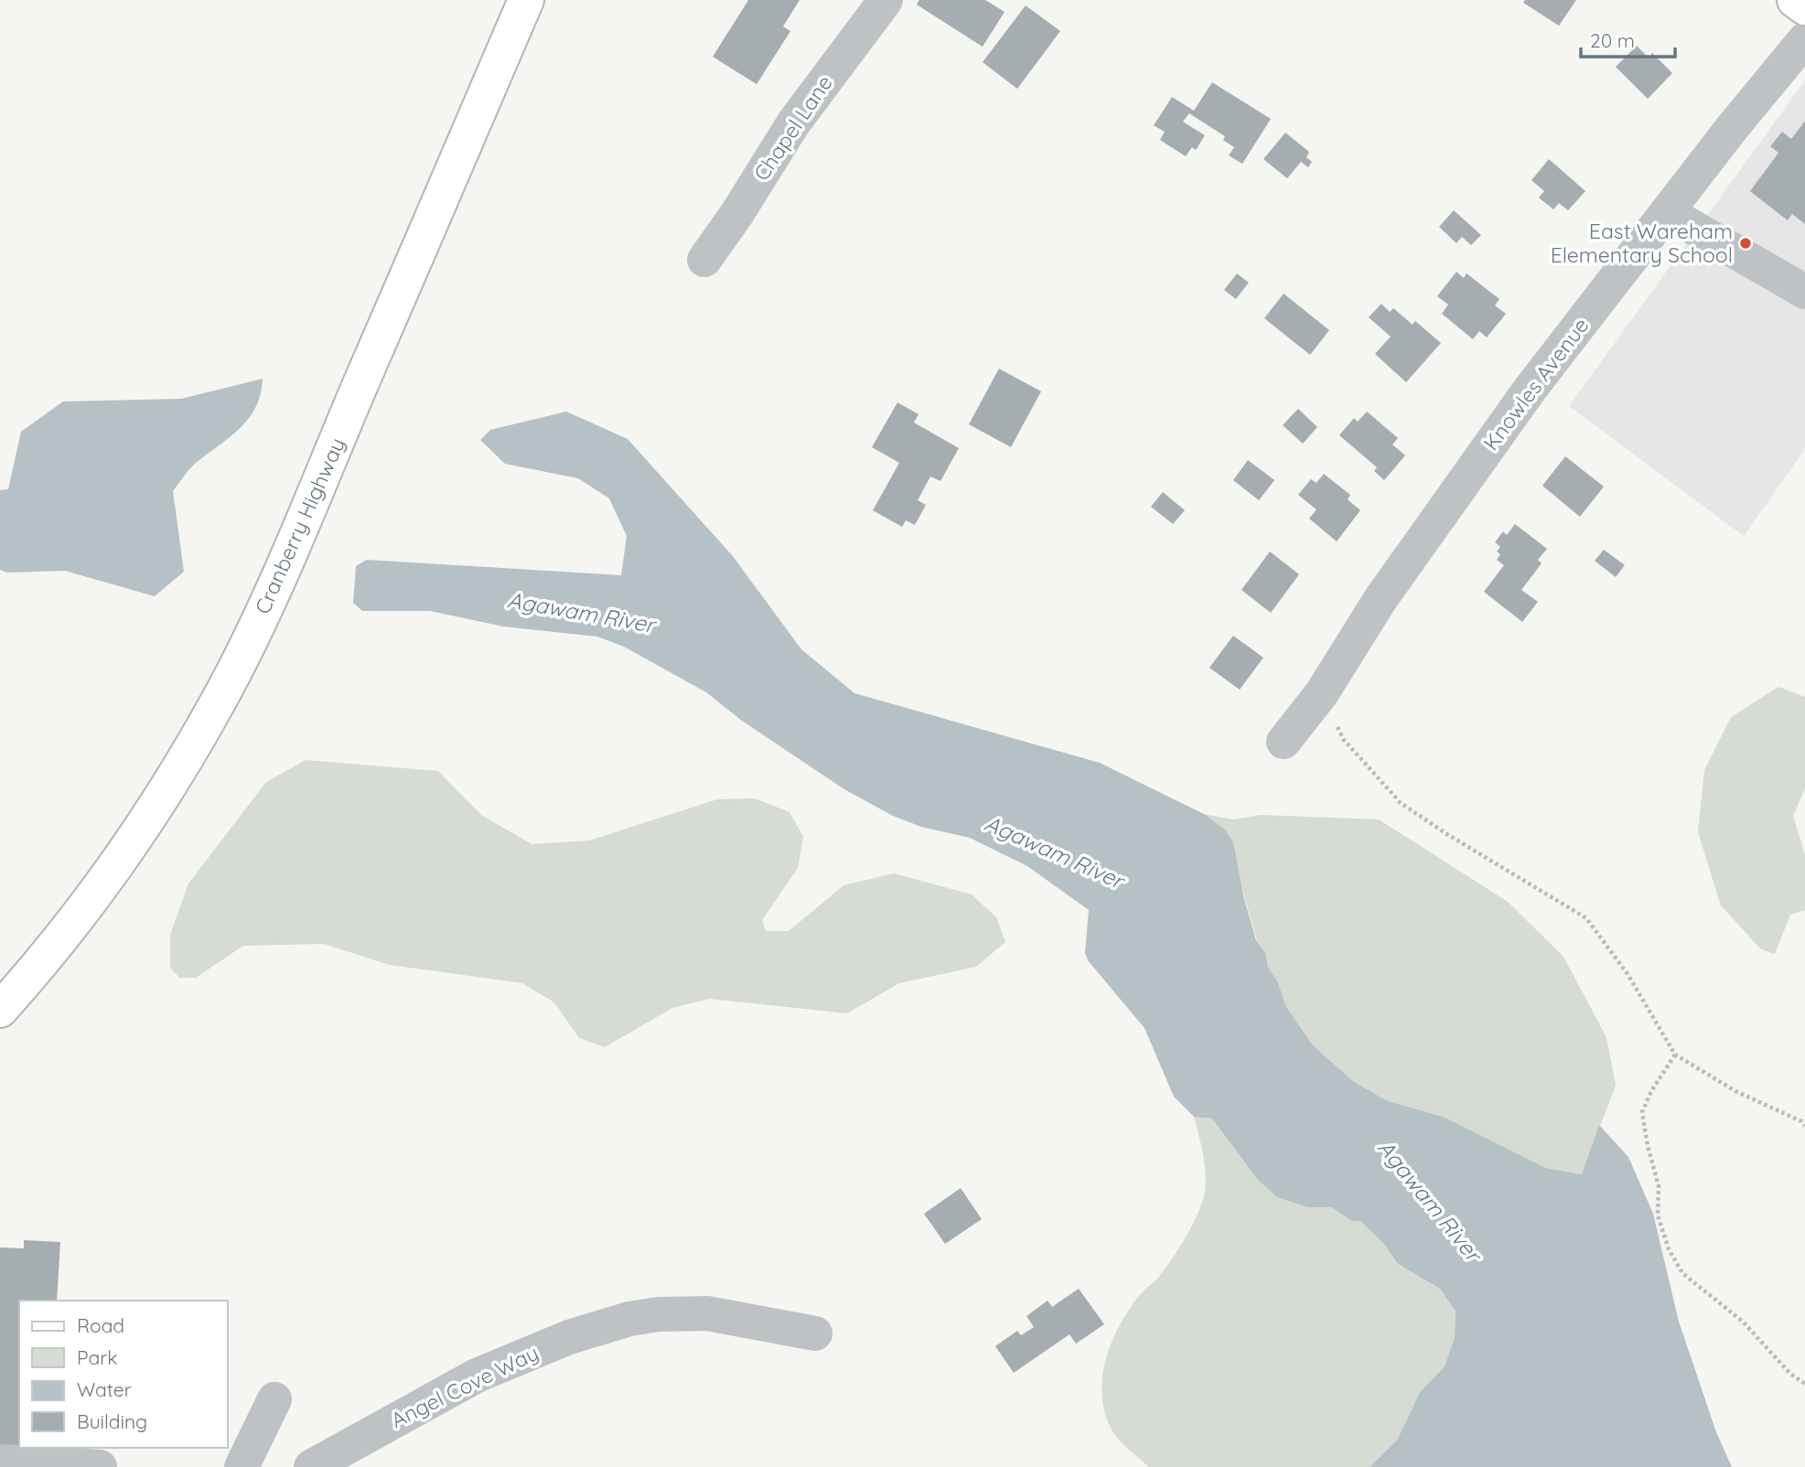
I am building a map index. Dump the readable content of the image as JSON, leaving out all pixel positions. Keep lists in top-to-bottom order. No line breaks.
{"streets":{"main road":["Cranberry Highway"],"street":["Chapel Lane","Knowles Avenue","Angel Cove Way"]},"water":["Agawam River"],"places":["East Wareham Elementary School"],"legend":["Road","Park","Water","Building"],"scale_bar":"20 m"}
